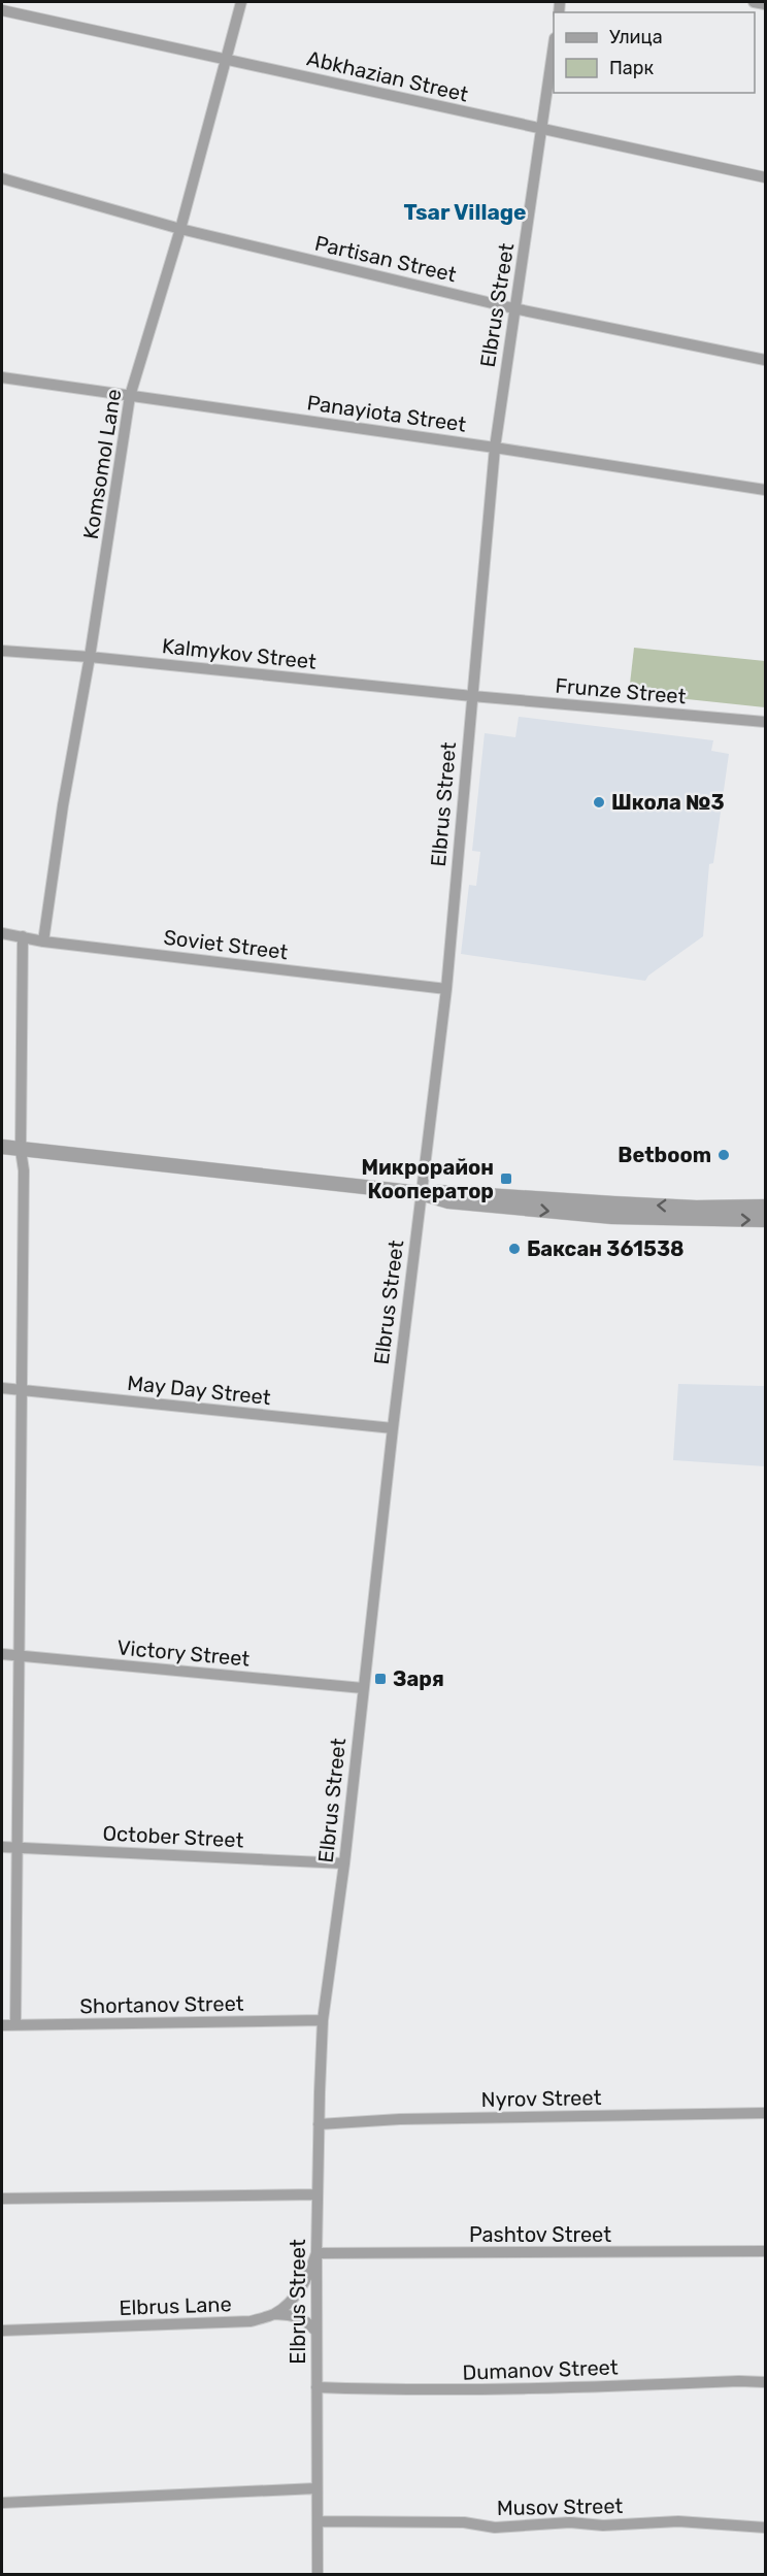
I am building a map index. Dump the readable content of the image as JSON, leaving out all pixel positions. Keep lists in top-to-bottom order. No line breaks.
{"streets":{"street":["Abkhazian Street","Partisan Street","Elbrus Street","Panayiota Street","Komsomol Lane","Kalmykov Street","Frunze Street","Soviet Street","May Day Street","Victory Street","October Street","Shortanov Street","Nyrov Street","Pashtov Street","Elbrus Lane","Dumanov Street","Musov Street"]},"crossings":[["Abkhazian Street","Elbrus Street"],["Abkhazian Street","Komsomol Lane"],["Partisan Street","Elbrus Street"],["Partisan Street","Komsomol Lane"],["Elbrus Street","Panayiota Street"],["Elbrus Street","Kalmykov Street"],["Elbrus Street","Frunze Street"],["Elbrus Street","Soviet Street"],["Elbrus Street","May Day Street"],["Elbrus Street","Victory Street"],["Elbrus Street","October Street"],["Elbrus Street","Shortanov Street"],["Elbrus Street","Nyrov Street"],["Elbrus Street","Pashtov Street"],["Elbrus Street","Elbrus Lane"],["Elbrus Street","Dumanov Street"],["Elbrus Street","Musov Street"],["Panayiota Street","Komsomol Lane"],["Komsomol Lane","Kalmykov Street"],["Komsomol Lane","Soviet Street"],["Kalmykov Street","Frunze Street"],["Pashtov Street","Elbrus Lane"]],"districts":["Tsar Village"],"places":{"other":["Школа №3","Betboom","Баксан 361538"],"transit":["Микрорайон Кооператор","Заря"]},"legend":["Улица","Парк"]}
